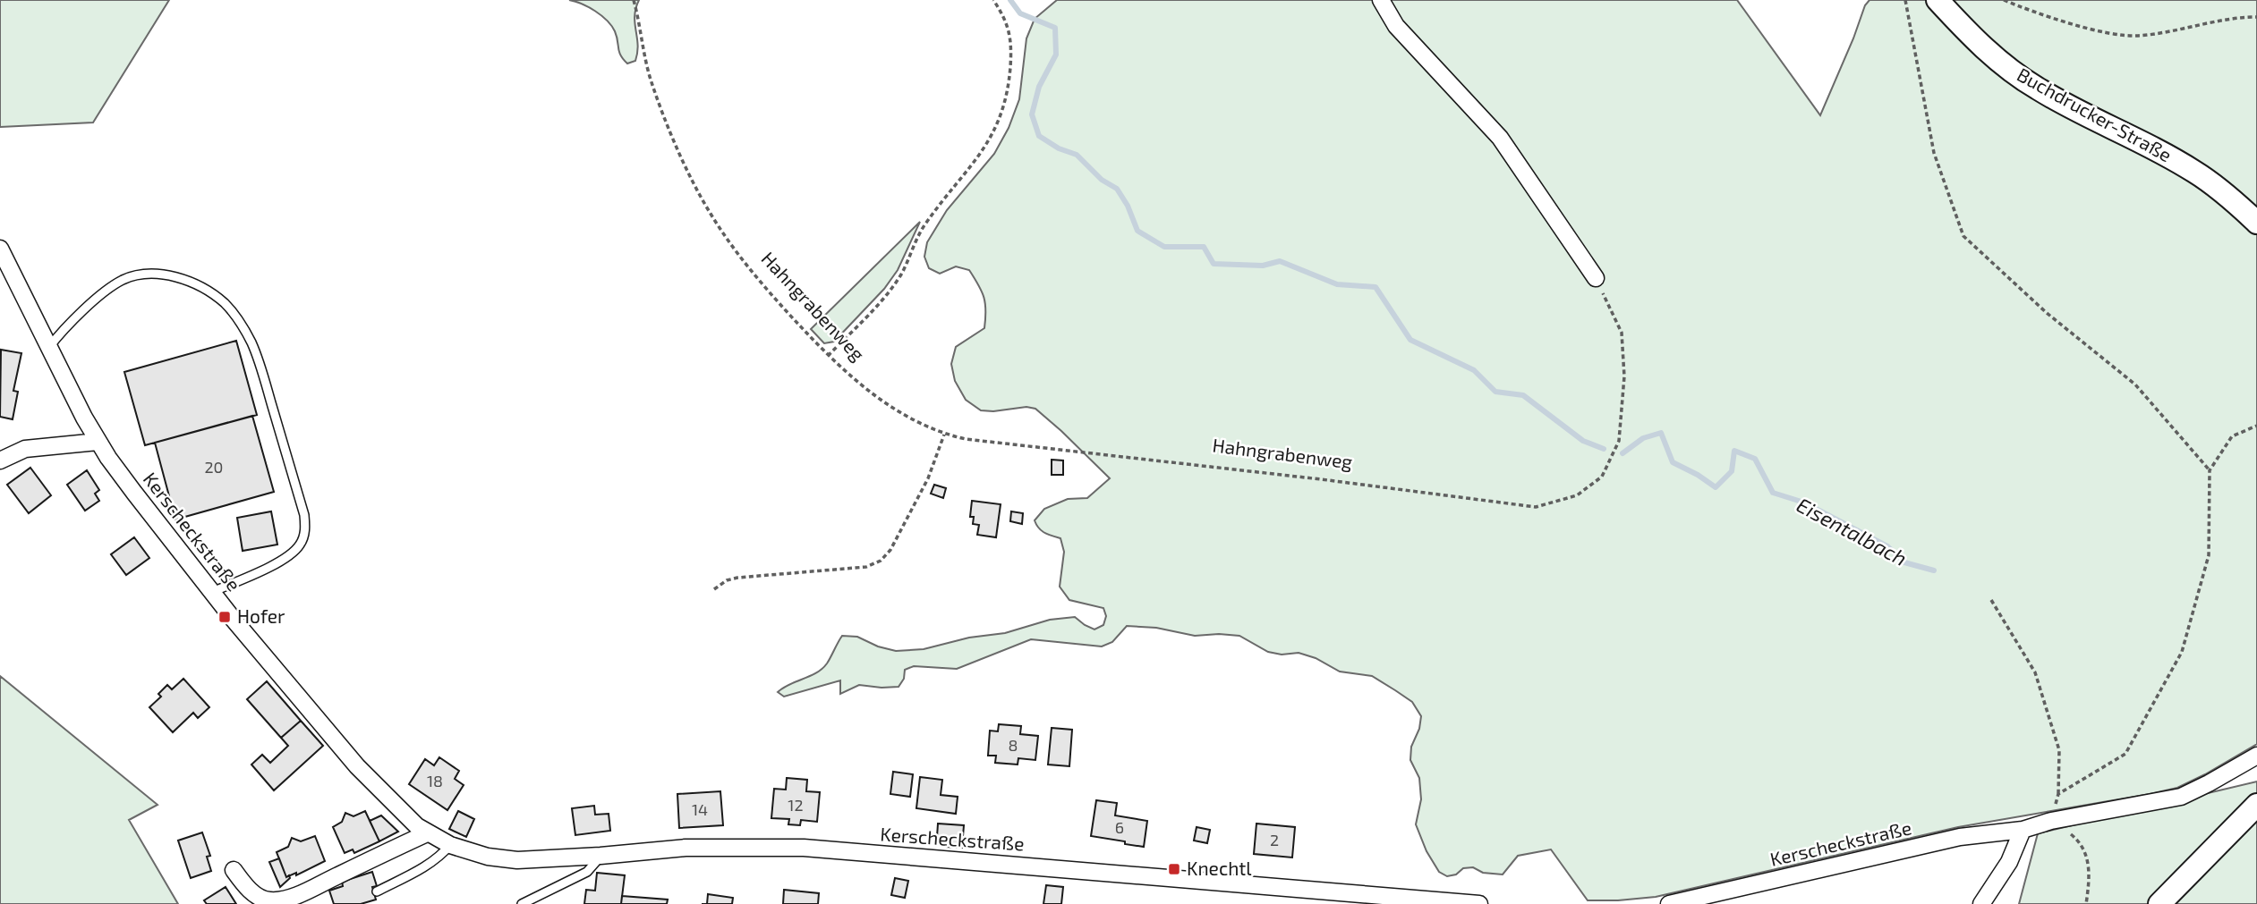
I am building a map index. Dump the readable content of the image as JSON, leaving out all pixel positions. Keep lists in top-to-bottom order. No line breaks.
{"streets":{"street":["Buchdrucker-Straße","Kerscheckstraße"],"path":["Hahngrabenweg"]},"water":["Eisentalbach"],"places":{"transit":["Hofer","Knechtl"]},"house_numbers":["20","8","18","12","14","6","2"]}
